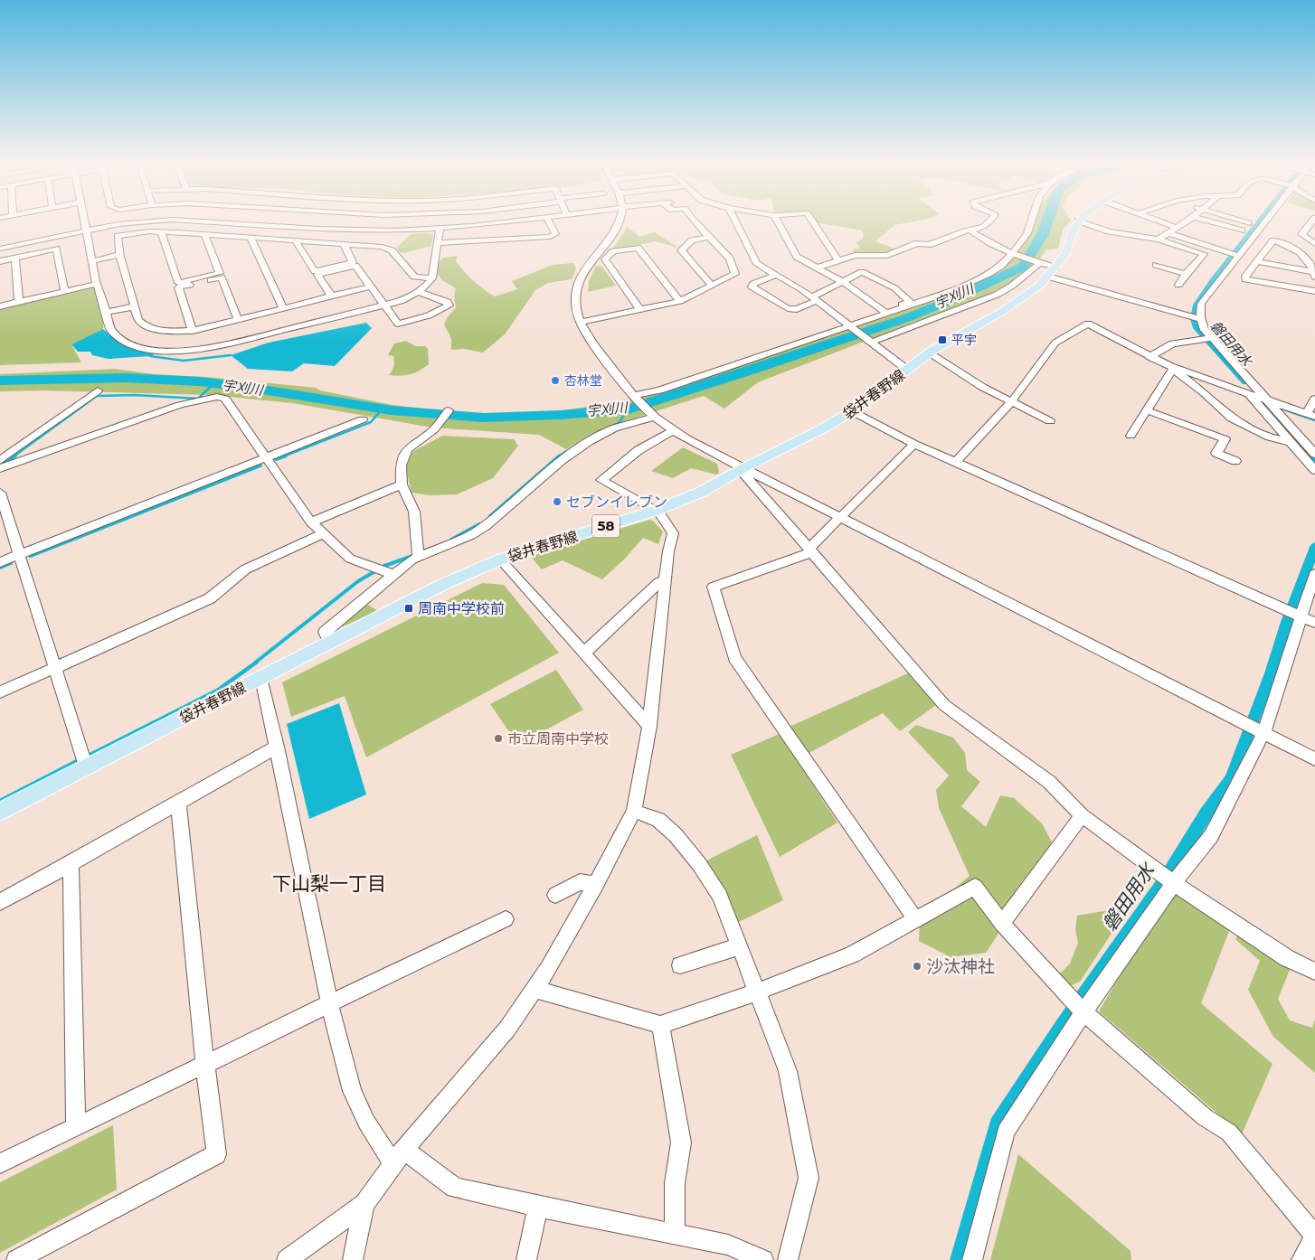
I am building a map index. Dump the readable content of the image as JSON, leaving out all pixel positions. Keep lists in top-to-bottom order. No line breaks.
{"streets":{"main road":["袋井春野線","58"]},"districts":["下山梨一丁目"],"water":["宇刈川","磐田用水"],"places":{"transit":["平宇","周南中学校前"],"other":["杏林堂","セブンイレブン","市立周南中学校","沙汰神社"]}}
